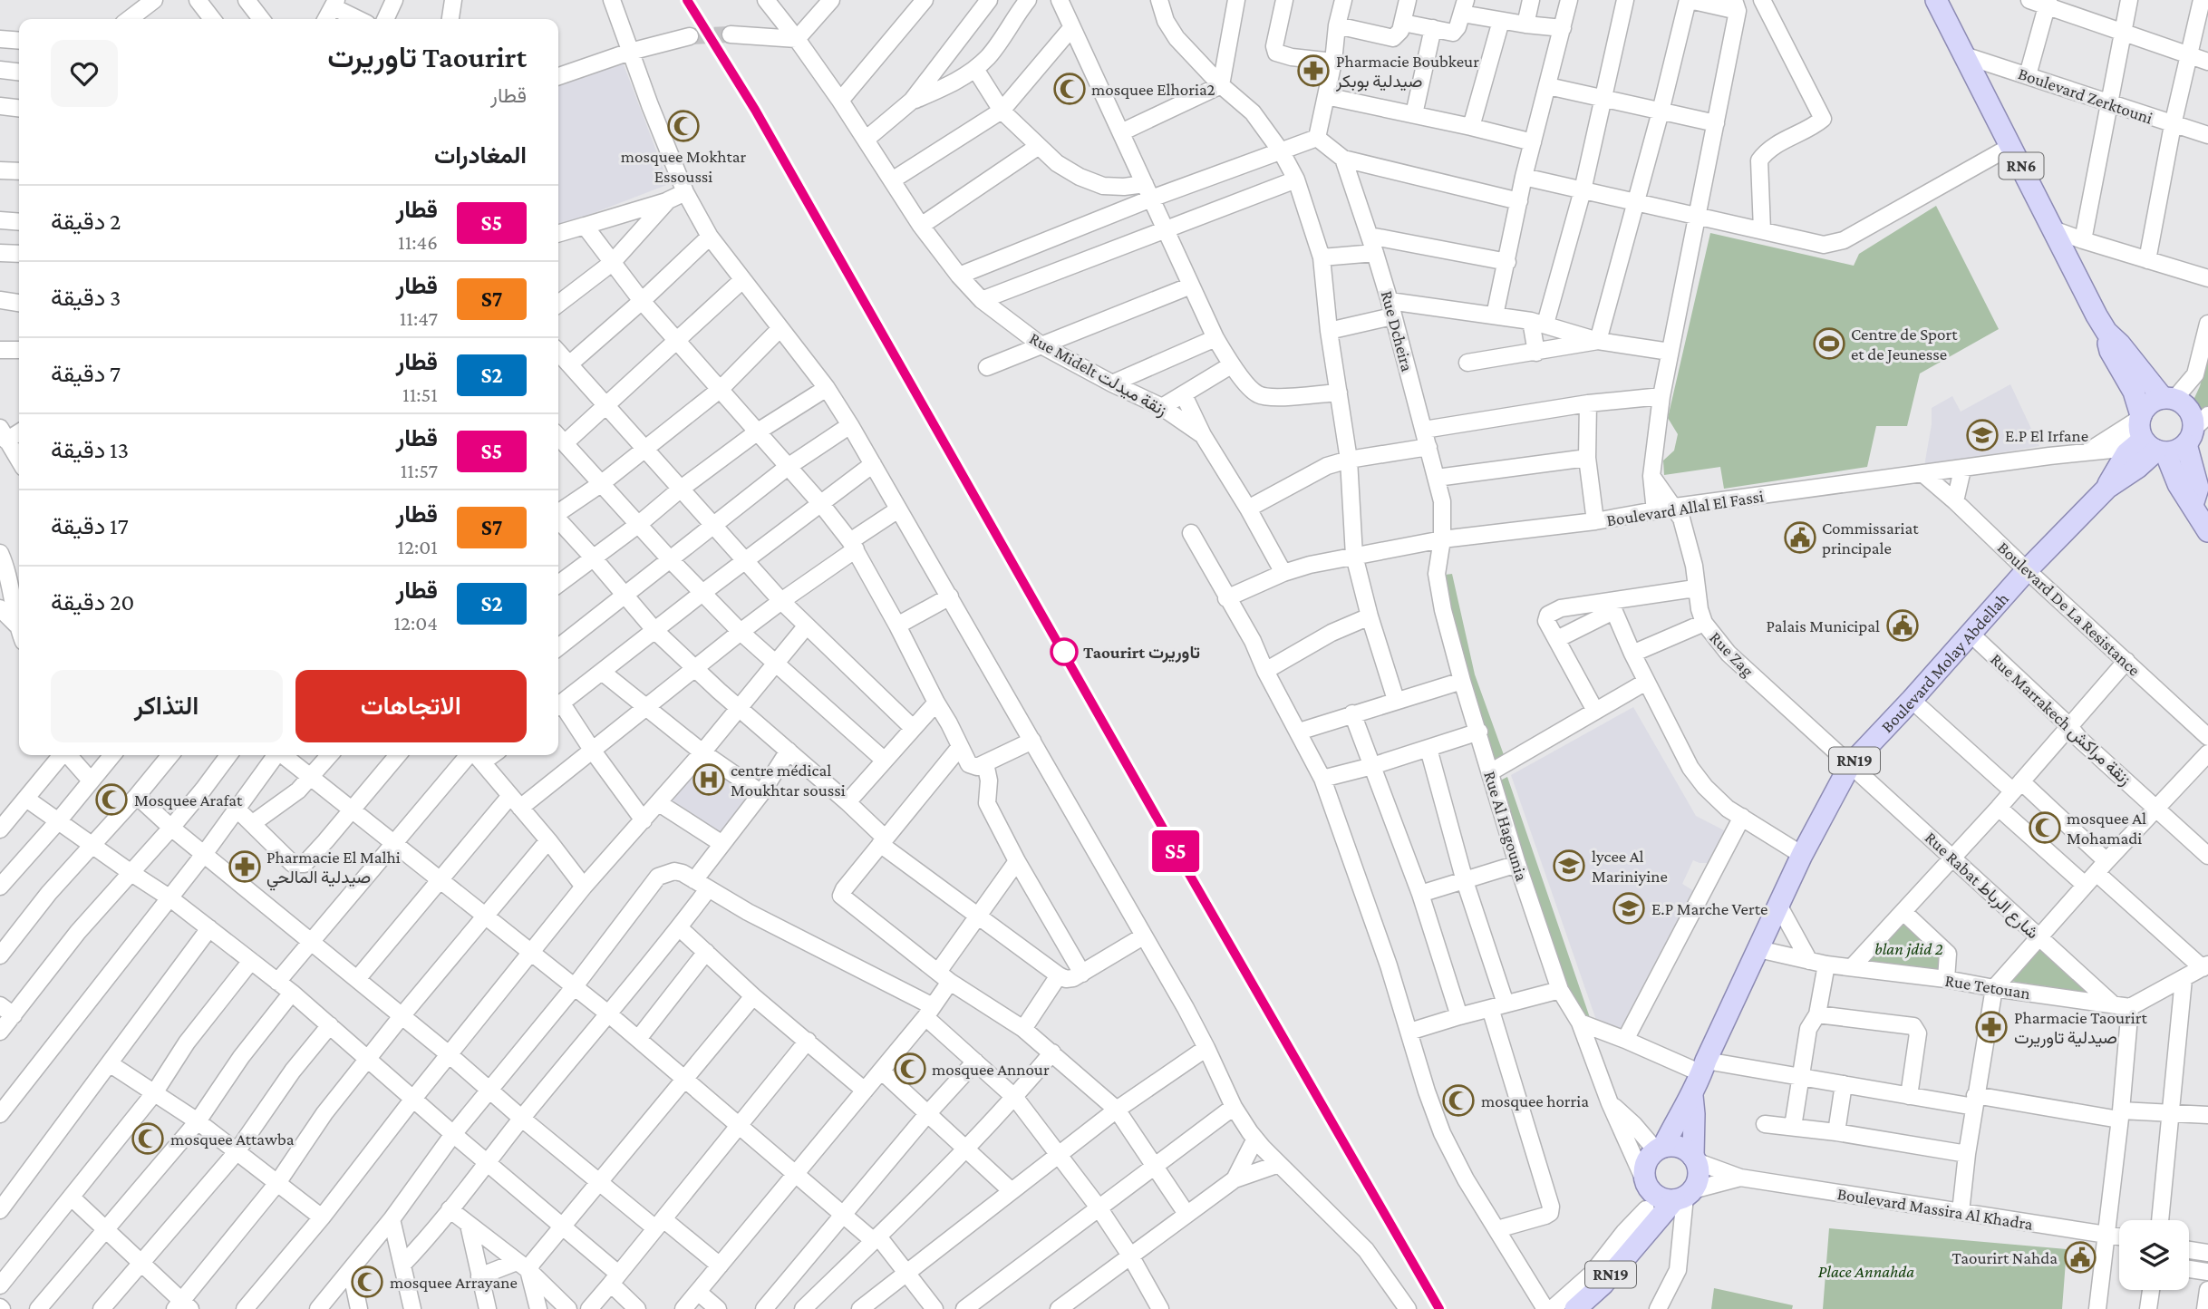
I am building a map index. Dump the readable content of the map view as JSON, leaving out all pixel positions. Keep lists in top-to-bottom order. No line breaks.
{"streets":{"main road":["RN6","Boulevard Molay Abdellah","RN19"],"street":["Boulevard Zerktouni","Rue Dcheira","Rue Midelt زنقة ميدلت","Boulevard Allal El Fassi","Boulevard De La Resistance","Rue Zag","Rue Marrakech زنقة مراكش","Rue Al Hagounia","Rue Rabat شارع الرباط","Rue Tetouan","Boulevard Massira Al Khadra"]},"crossings":[["Boulevard Zerktouni","RN6"],["RN6","Boulevard Allal El Fassi"],["RN6","Boulevard Molay Abdellah"],["Rue Dcheira","Boulevard Allal El Fassi"],["Rue Dcheira","Rue Al Hagounia"],["Rue Midelt زنقة ميدلت","Boulevard Allal El Fassi"],["Boulevard Allal El Fassi","Boulevard De La Resistance"],["Boulevard Allal El Fassi","Rue Zag"],["Boulevard Allal El Fassi","Boulevard Molay Abdellah"],["Boulevard Allal El Fassi","Rue Al Hagounia"],["Boulevard De La Resistance","Boulevard Molay Abdellah"],["Rue Zag","Boulevard Molay Abdellah"],["Rue Zag","Rue Rabat شارع الرباط"],["Boulevard Molay Abdellah","Rue Marrakech زنقة مراكش"],["Boulevard Molay Abdellah","RN19"],["Boulevard Molay Abdellah","Rue Rabat شارع الرباط"],["Boulevard Molay Abdellah","Rue Tetouan"],["RN19","Rue Al Hagounia"],["Rue Rabat شارع الرباط","Rue Tetouan"]],"parks":["blan jdid 2","Place Annahda"],"places":{"pharmacy":["Pharmacie Boubkeur صيدلية بوبكر","Pharmacie El Malhi صيدلية المالحي","Pharmacie Taourirt صيدلية تاوريرت"],"mosque":["mosquee Elhoria2","mosquee Mokhtar Essoussi","Mosquee Arafat","mosquee Al Mohamadi","mosquee Annour","mosquee horria","mosquee Attawba","mosquee Arrayane"],"sports":["Centre de Sport et de Jeunesse"],"school or university":["E.P El Irfane","lycee Al Mariniyine","E.P Marche Verte"],"public building":["Commissariat principale","Palais Municipal","Taourirt Nahda"],"other":["Taourirt تاوريرت"],"hospital":["centre médical Moukhtar soussi"]},"page":{"on_map":"S5","heading":[["Taourirt تاوريرت","قطار"],"المغادرات"],"list":[{"mark":"S5","name":"قطار","note":"11:46","value":"2 دقيقة"},{"mark":"S7","name":"قطار","note":"11:47","value":"3 دقيقة"},{"mark":"S2","name":"قطار","note":"11:51","value":"7 دقيقة"},{"mark":"S5","name":"قطار","note":"11:57","value":"13 دقيقة"},{"mark":"S7","name":"قطار","note":"12:01","value":"17 دقيقة"},{"mark":"S2","name":"قطار","note":"12:04","value":"20 دقيقة"}],"buttons":["الاتجاهات","التذاكر"]}}
